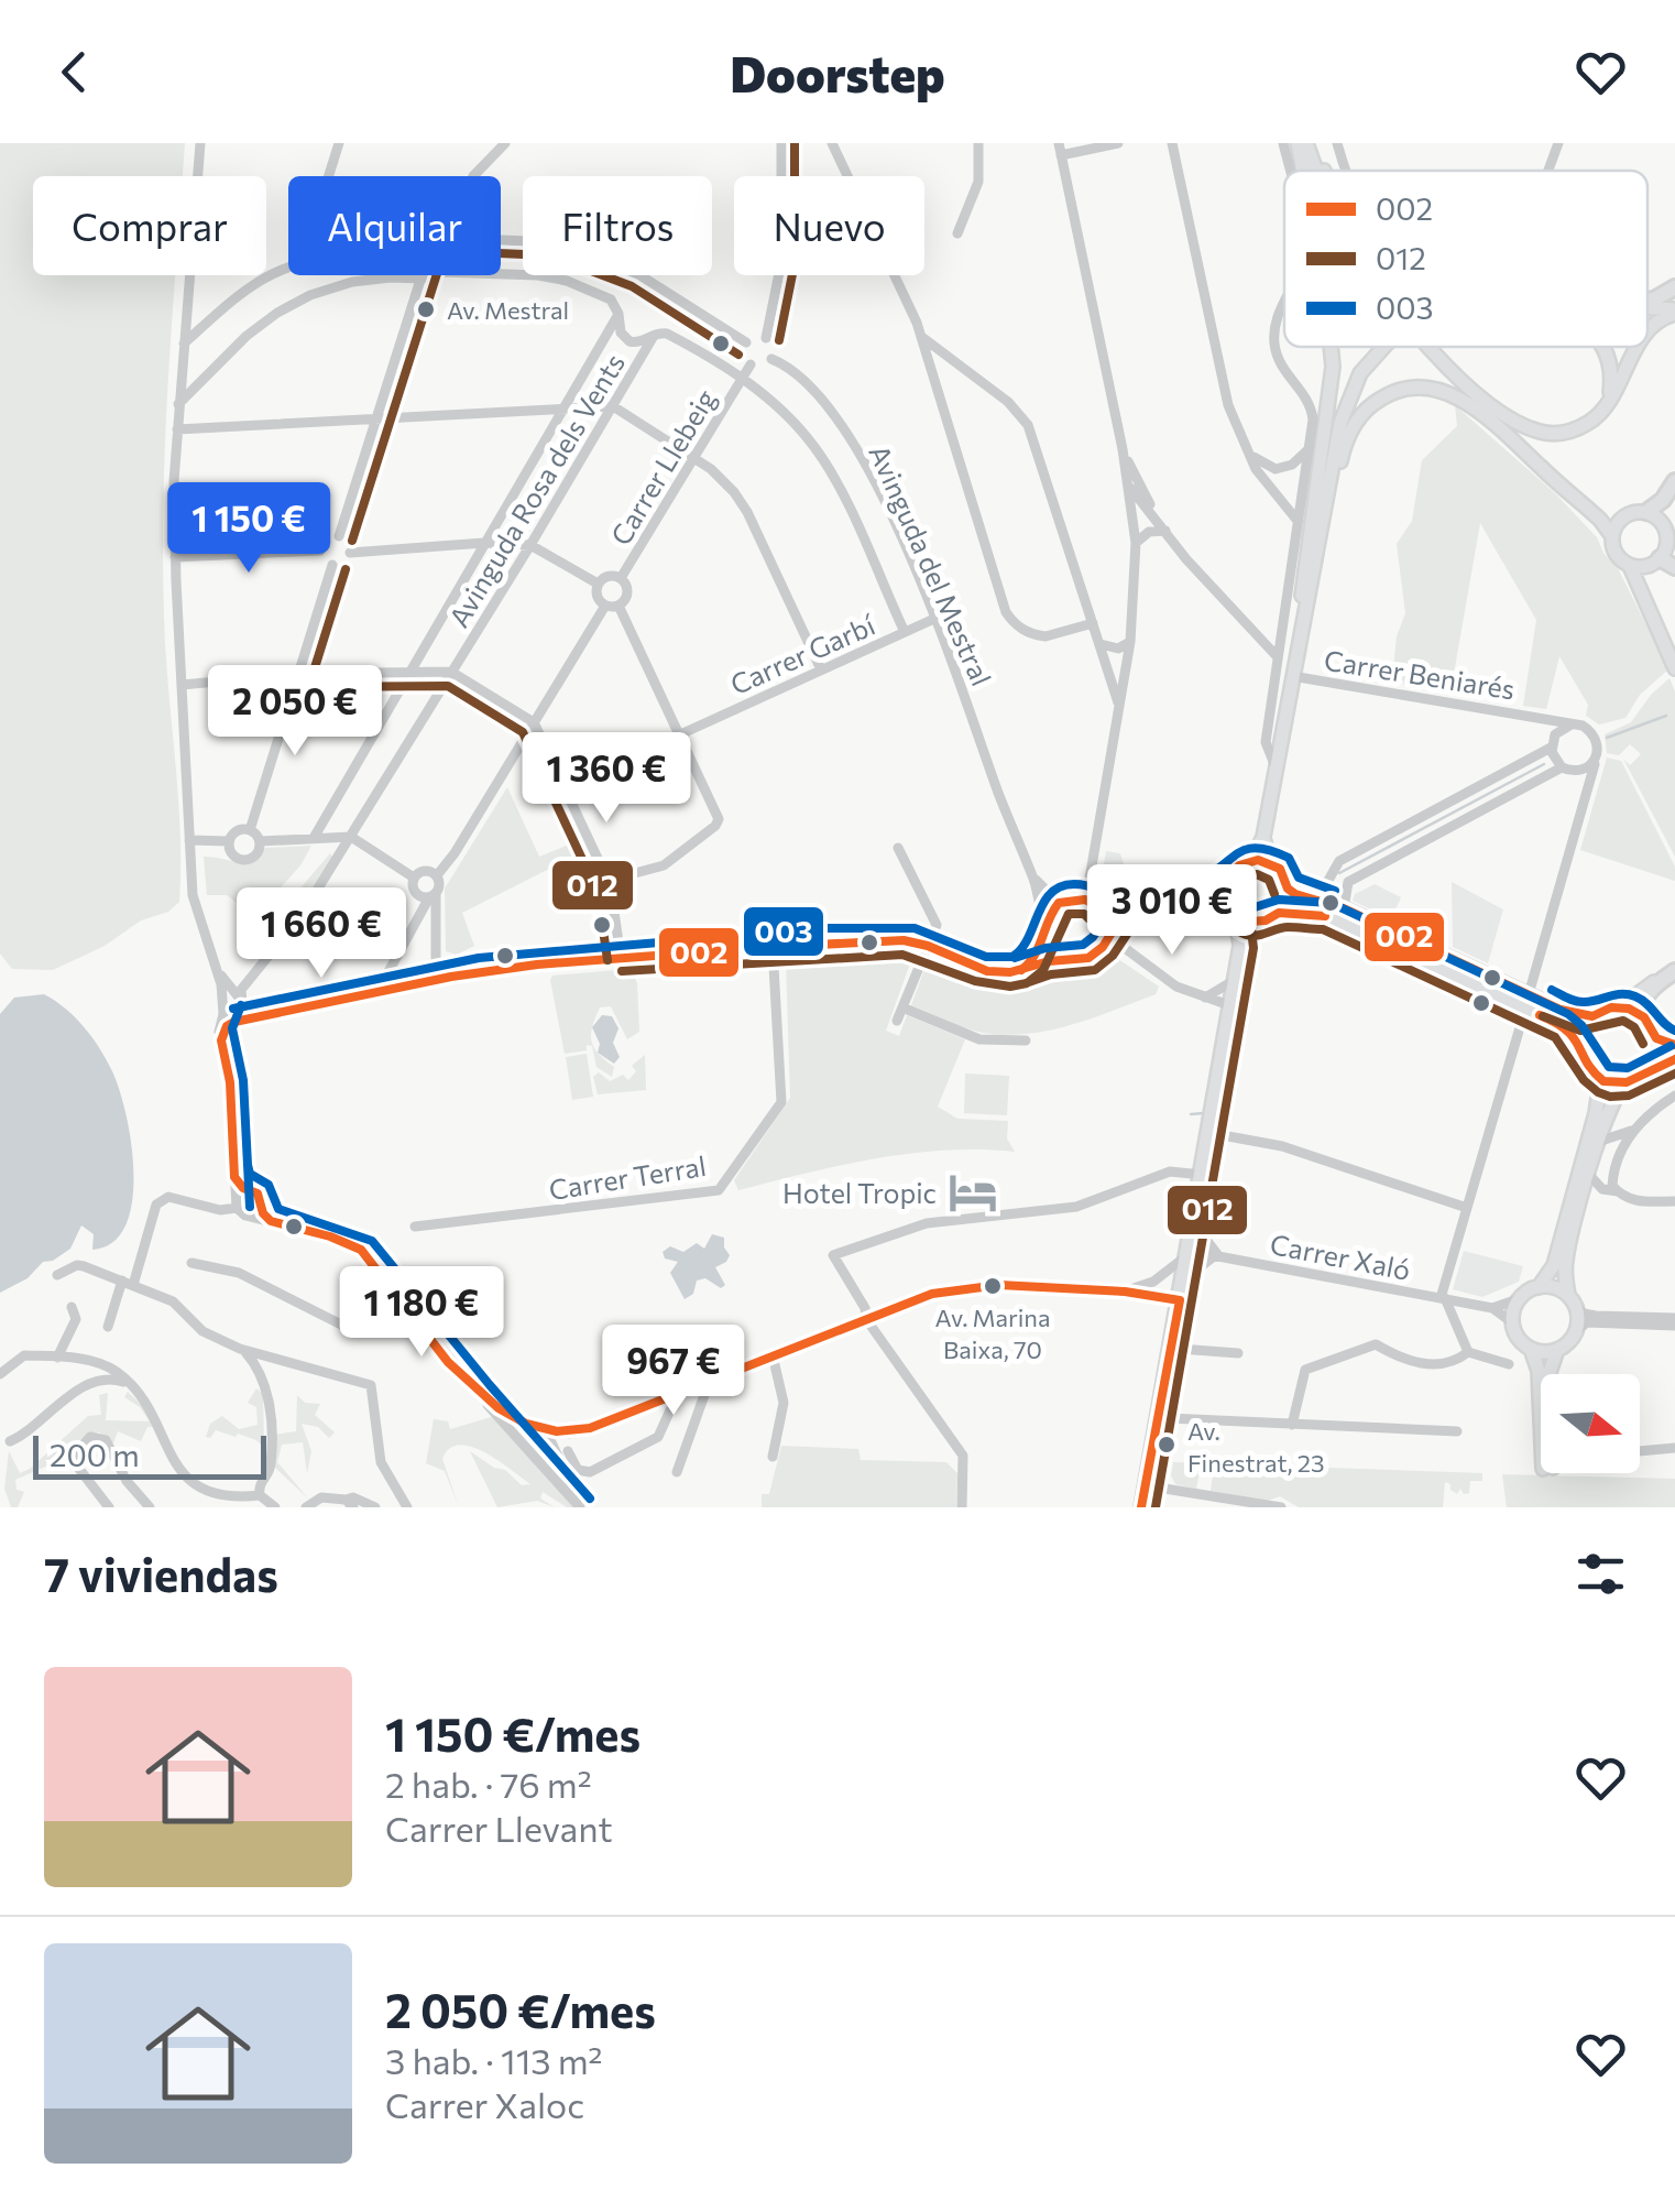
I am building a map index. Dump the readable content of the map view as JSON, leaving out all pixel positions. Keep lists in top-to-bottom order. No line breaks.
{"streets":{"street":["Carrer Llebeig","Avinguda Rosa dels Vents","Avinguda del Mestral","Carrer Garbí","Carrer Beniarés","Carrer Terral","Carrer Xaló"]},"crossings":[["Carrer Llebeig","Avinguda del Mestral"],["Avinguda Rosa dels Vents","Avinguda del Mestral"],["Avinguda del Mestral","Carrer Garbí"]],"places":{"other":["Av. Mestral","Av. Marina Baixa, 70","Av. Finestrat, 23"],"hotel":["Hotel Tropic"]},"lines":["transit line 012","transit line 003","transit line 002"],"legend":["002","012","003"],"scale_bar":"200 m","north":"right","page":{"header":"Doorstep","chip":["Comprar","Alquilar","Filtros","Nuevo"],"price":["1 150 €","2 050 €","1 360 €","3 010 €","1 660 €","1 180 €","967 €"],"scale":"200 m","heading":"7 viviendas","list":[{"name":"1 150 €/mes","note":"2 hab. · 76 m² · Carrer Llevant"},{"name":"2 050 €/mes","note":"3 hab. · 113 m² · Carrer Xaloc"}]}}
